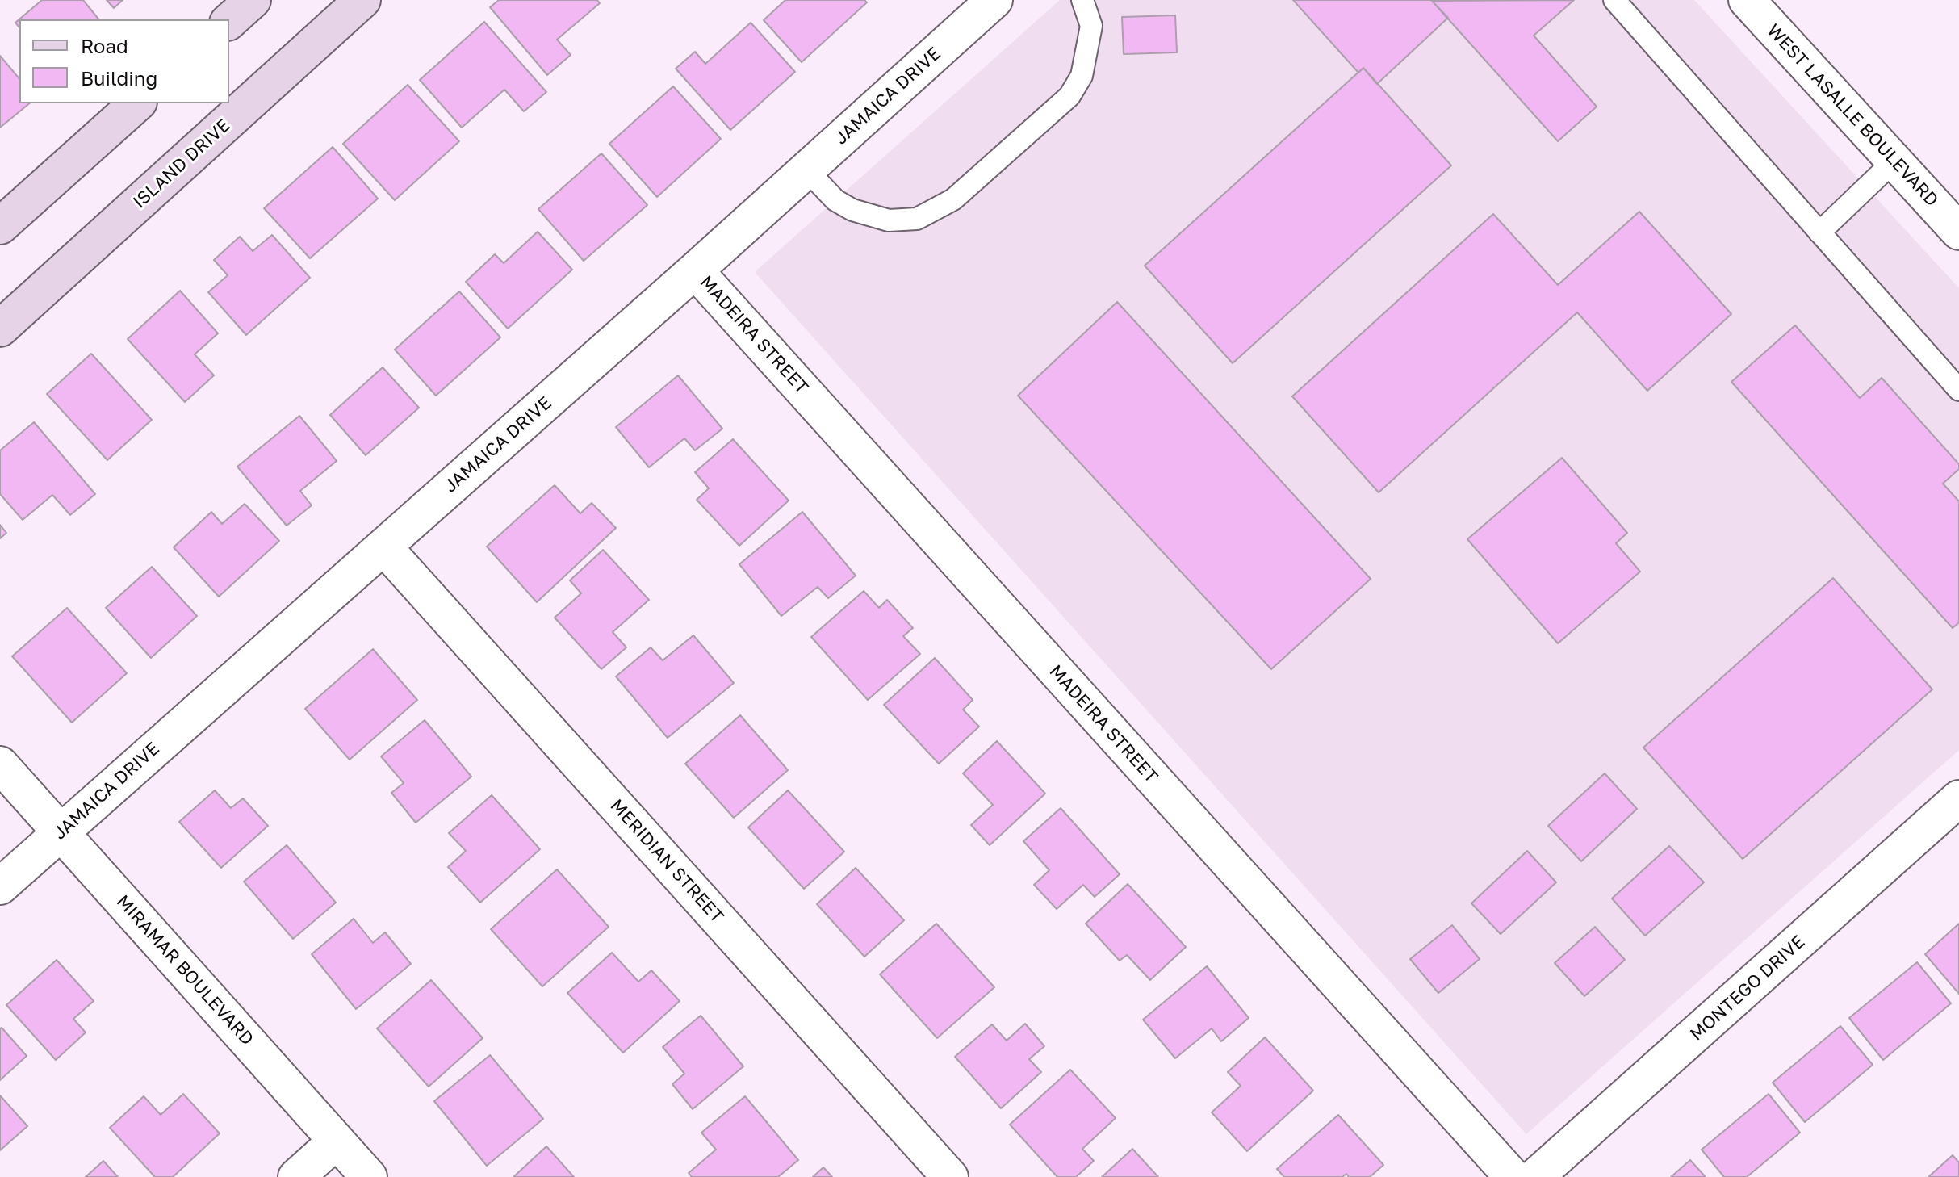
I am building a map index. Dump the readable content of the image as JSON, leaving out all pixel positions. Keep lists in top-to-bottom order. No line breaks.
{"streets":{"street":["JAMAICA DRIVE","WEST LASALLE BOULEVARD","ISLAND DRIVE","MADEIRA STREET","MERIDIAN STREET","MIRAMAR BOULEVARD","MONTEGO DRIVE"]},"crossings":[["JAMAICA DRIVE","MADEIRA STREET"],["JAMAICA DRIVE","MERIDIAN STREET"],["JAMAICA DRIVE","MIRAMAR BOULEVARD"]],"legend":["Road","Building"]}
